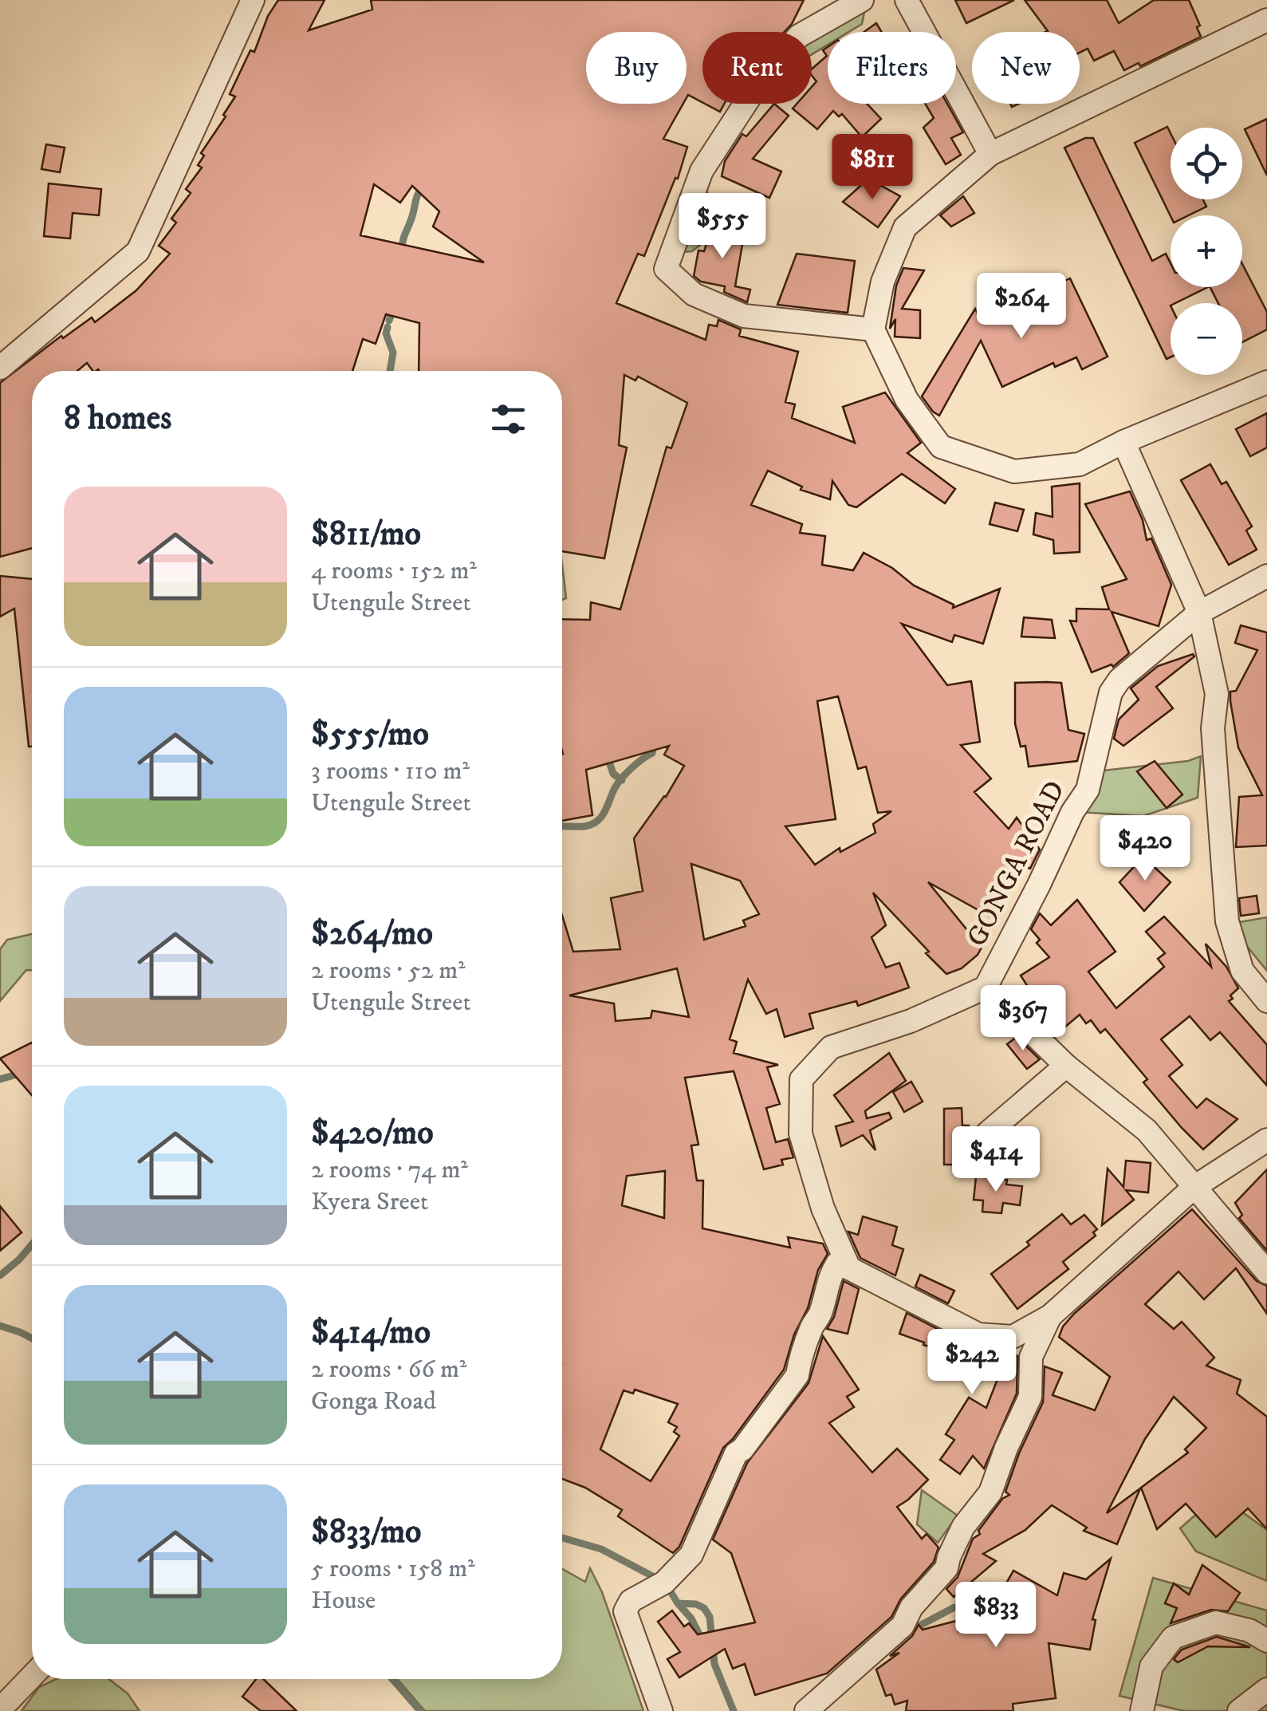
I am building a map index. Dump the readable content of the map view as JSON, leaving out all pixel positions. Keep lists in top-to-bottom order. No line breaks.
{"streets":{"street":["GONGA ROAD"]},"page":{"chip":["Buy","Rent","Filters","New"],"map_buttons":["+","−"],"price":["$811","$555","$264","$420","$367","$414","$242","$833"],"heading":"8 homes","list":[{"name":"$811/mo","note":"4 rooms · 152 m² · Utengule Street"},{"name":"$555/mo","note":"3 rooms · 110 m² · Utengule Street"},{"name":"$264/mo","note":"2 rooms · 52 m² · Utengule Street"},{"name":"$420/mo","note":"2 rooms · 74 m² · Kyera Sreet"},{"name":"$414/mo","note":"2 rooms · 66 m² · Gonga Road"},{"name":"$833/mo","note":"5 rooms · 158 m² · House"}]}}
